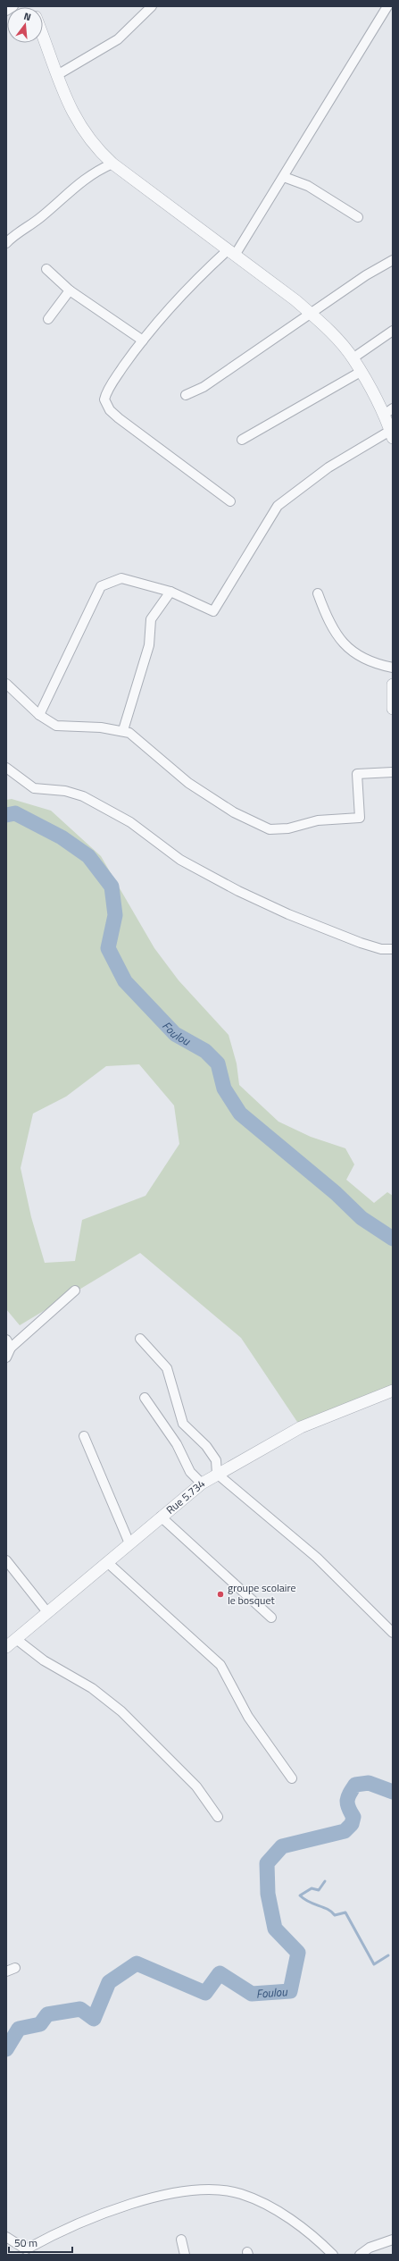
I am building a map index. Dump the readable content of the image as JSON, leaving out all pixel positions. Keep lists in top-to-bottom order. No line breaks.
{"streets":{"street":["Rue 5.734"]},"water":["Foulou"],"places":["groupe scolaire le bosquet"],"scale_bar":"50 m","north":"top"}
